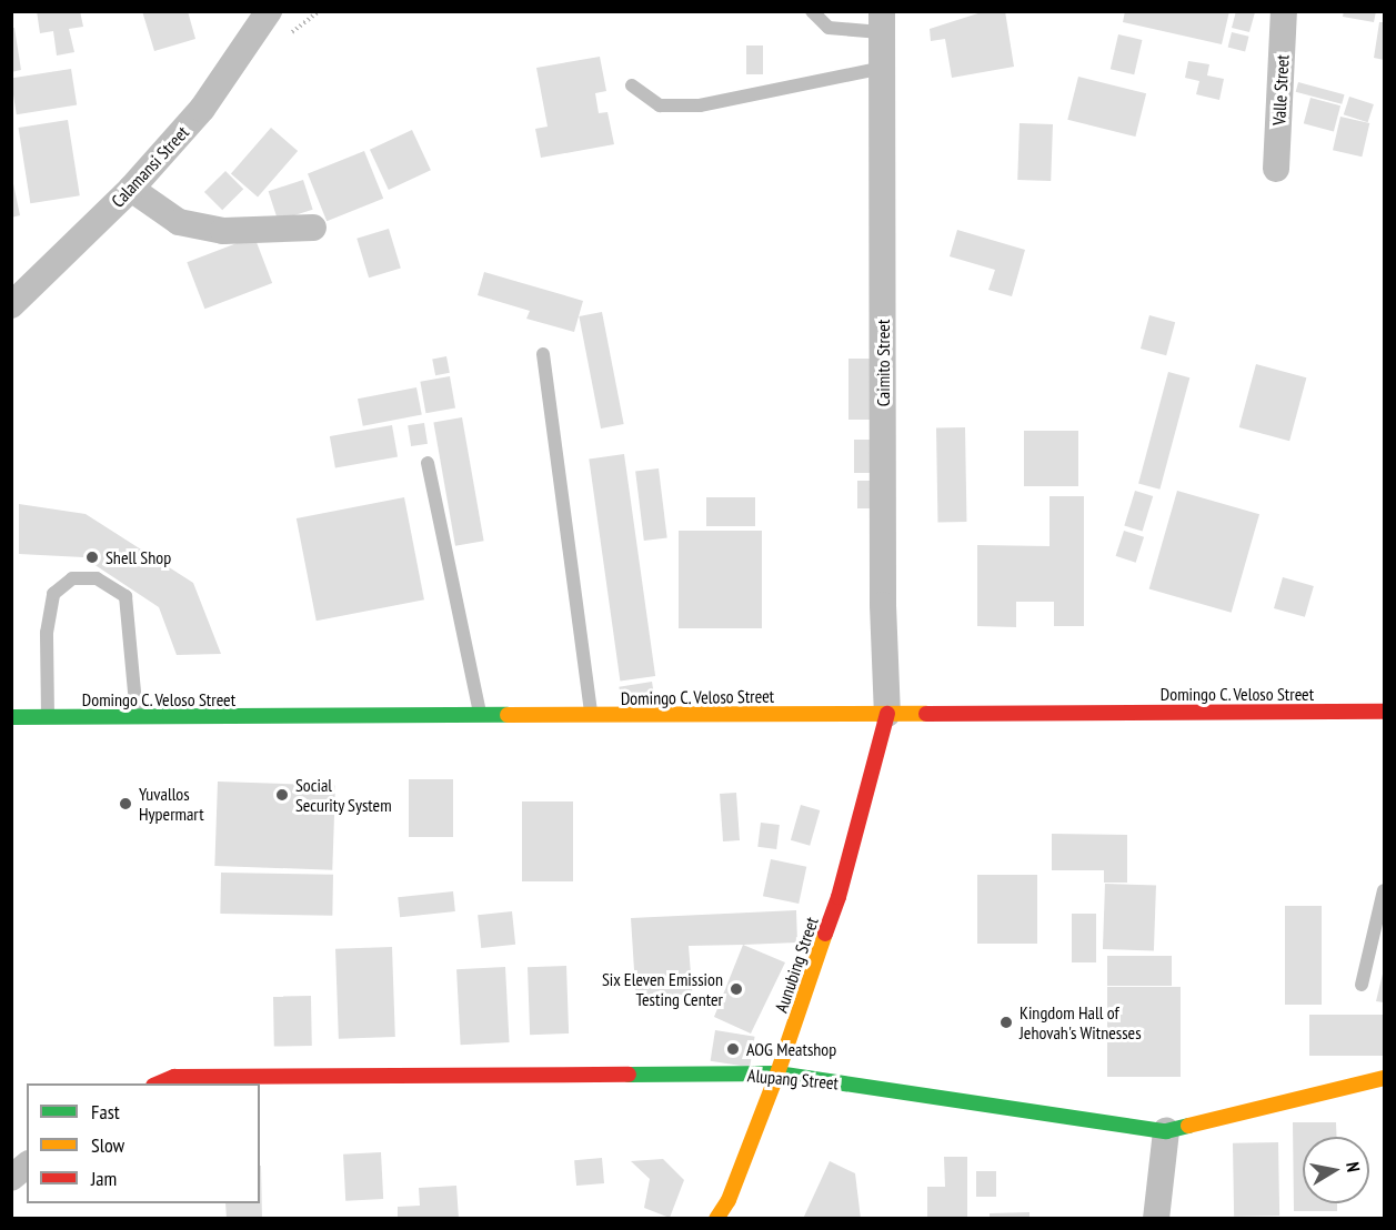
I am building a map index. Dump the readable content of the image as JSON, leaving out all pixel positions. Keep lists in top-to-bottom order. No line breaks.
{"streets":{"main road":["Domingo C. Veloso Street","Aunubing Street","Alupang Street"],"street":["Valle Street","Calamansi Street","Caimito Street"]},"crossings":[["Caimito Street","Domingo C. Veloso Street"],["Caimito Street","Aunubing Street"],["Domingo C. Veloso Street","Aunubing Street"],["Aunubing Street","Alupang Street"]],"places":["Shell Shop","Social Security System","Yuvallos Hypermart","Six Eleven Emission Testing Center","Kingdom Hall of Jehovah's Witnesses","AOG Meatshop"],"legend":["Fast","Slow","Jam"],"north":"right"}
